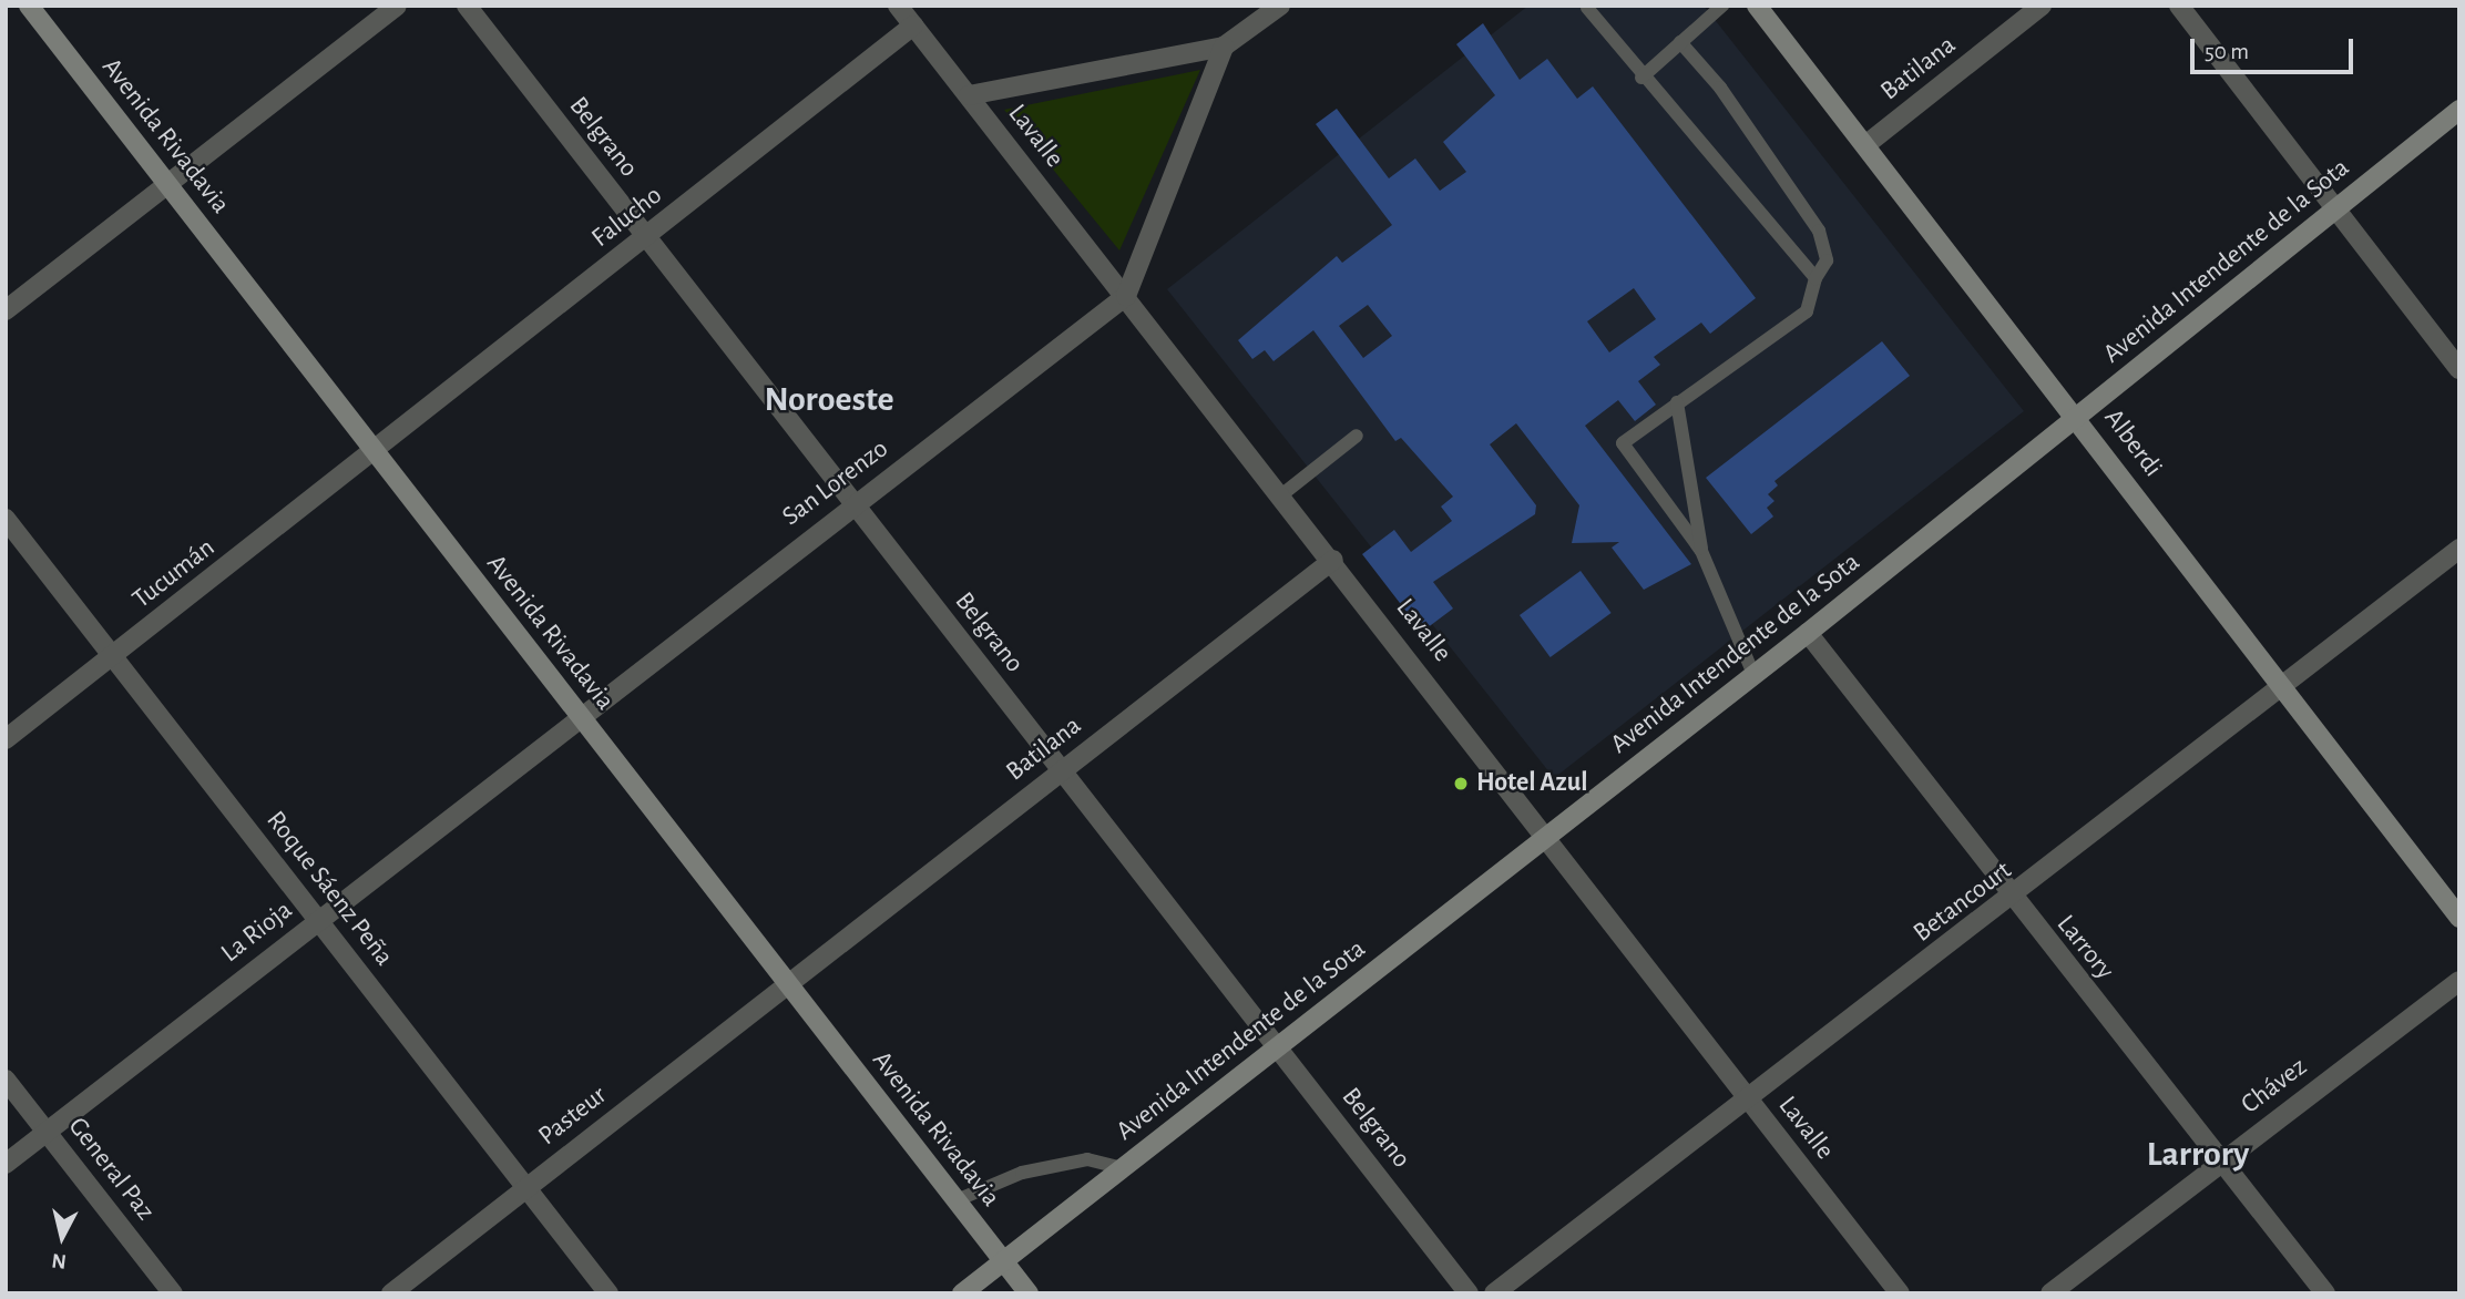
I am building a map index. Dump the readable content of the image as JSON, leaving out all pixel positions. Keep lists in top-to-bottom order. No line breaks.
{"streets":{"main road":["Avenida Rivadavia","Avenida Intendente de la Sota","Alberdi"],"street":["Batilana","Lavalle","Belgrano","Falucho","San Lorenzo","Tucumán","Roque Sáenz Peña","Betancourt","La Rioja","Larrory","Chávez","Pasteur","General Paz"]},"crossings":[["Batilana","Avenida Rivadavia"],["Batilana","Lavalle"],["Batilana","Belgrano"],["Batilana","Alberdi"],["Batilana","Pasteur"],["Avenida Rivadavia","Falucho"],["Avenida Rivadavia","Avenida Intendente de la Sota"],["Avenida Rivadavia","San Lorenzo"],["Avenida Rivadavia","Tucumán"],["Avenida Rivadavia","La Rioja"],["Avenida Rivadavia","Pasteur"],["Lavalle","Falucho"],["Lavalle","Avenida Intendente de la Sota"],["Lavalle","San Lorenzo"],["Lavalle","Betancourt"],["Belgrano","Falucho"],["Belgrano","Avenida Intendente de la Sota"],["Belgrano","San Lorenzo"],["Falucho","Tucumán"],["Avenida Intendente de la Sota","Alberdi"],["Avenida Intendente de la Sota","Larrory"],["Alberdi","Betancourt"],["San Lorenzo","La Rioja"],["Tucumán","Roque Sáenz Peña"],["Roque Sáenz Peña","La Rioja"],["Roque Sáenz Peña","Pasteur"],["Betancourt","Larrory"],["La Rioja","General Paz"],["Larrory","Chávez"]],"districts":["Noroeste","Larrory"],"places":["Hotel Azul"],"scale_bar":"50 m","north":"bottom"}
